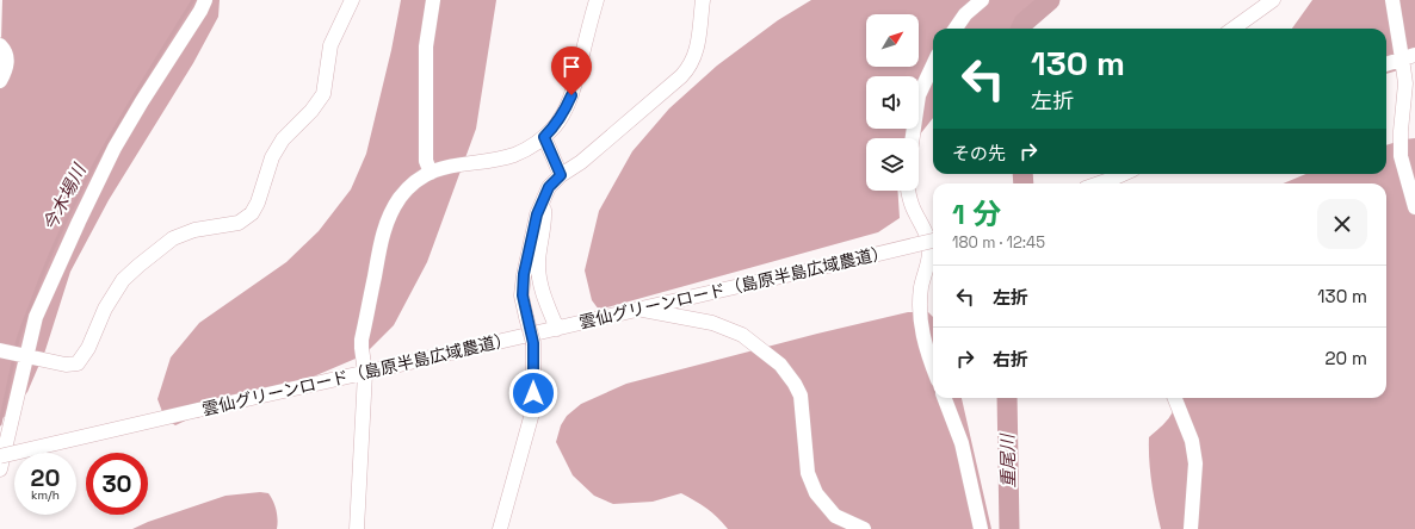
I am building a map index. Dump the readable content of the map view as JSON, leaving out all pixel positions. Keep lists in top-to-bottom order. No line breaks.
{"streets":{"street":["雲仙グリーンロード（島原半島広域農道）"]},"water":["今木場川","重尾川"],"north":"top right","page":{"turn":["130 m","左折"],"then":"その先","heading":["1 分","180 m · 12:45"],"list":[{"name":"左折","value":"130 m"},{"name":"右折","value":"20 m"}],"speed":"20 km/h","limit":"30"}}
